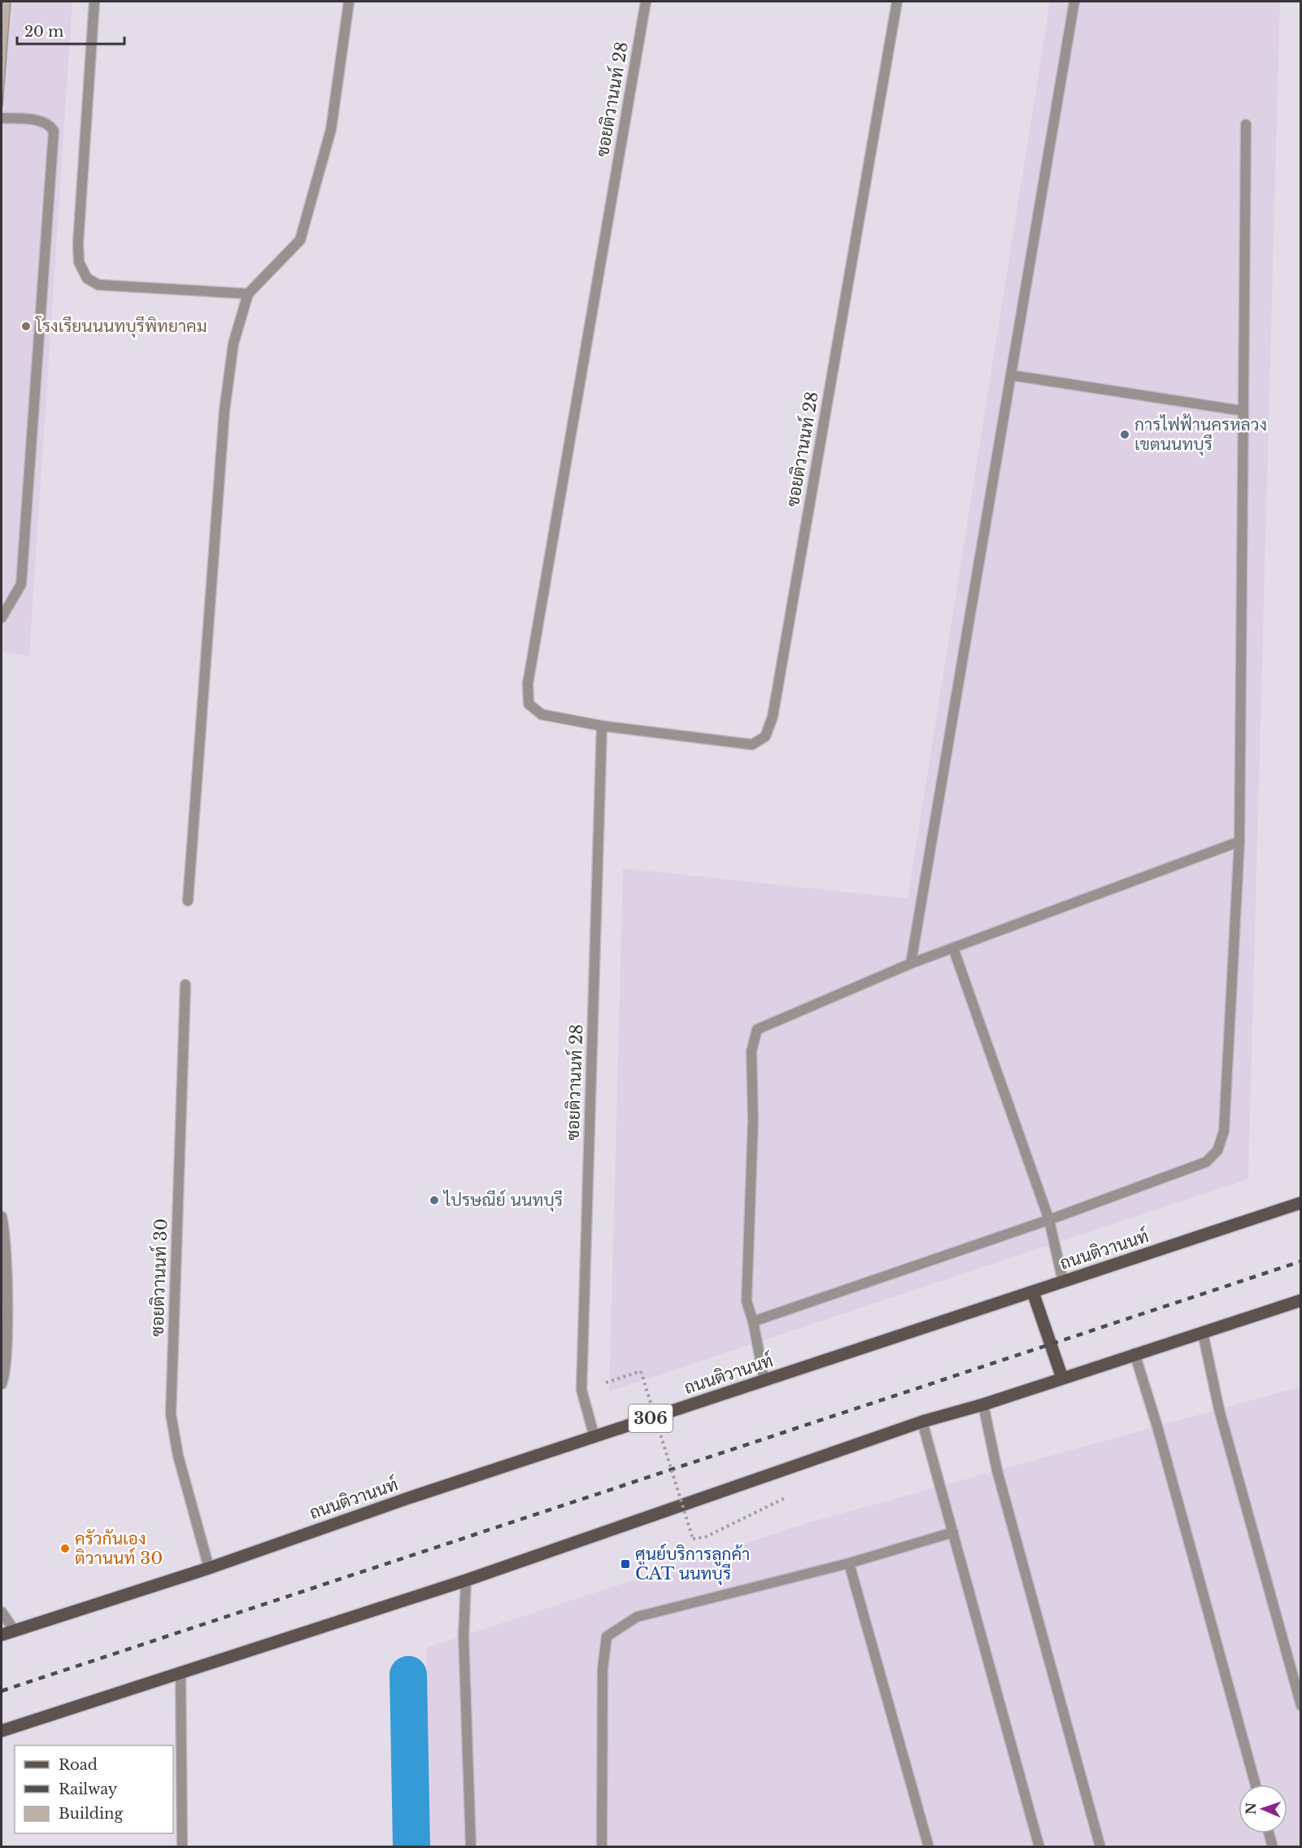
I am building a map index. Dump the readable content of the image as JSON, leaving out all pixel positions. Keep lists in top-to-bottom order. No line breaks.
{"streets":{"main road":["ถนนติวานนท์","306"],"street":["ซอยติวานนท์ 28","ซอยติวานนท์ 30"]},"crossings":[["ซอยติวานนท์ 28","ถนนติวานนท์"],["ถนนติวานนท์","ซอยติวานนท์ 30"]],"places":{"other":["โรงเรียนนนทบุรีพิทยาคม","การไฟฟ้านครหลวง เขตนนทบุรี","ไปรษณีย์ นนทบุรี","ครัวกันเอง ติวานนท์ 30"],"transit":["ศูนย์บริการลูกค้า CAT นนทบุรี"]},"legend":["Road","Railway","Building"],"scale_bar":"20 m","north":"left"}
